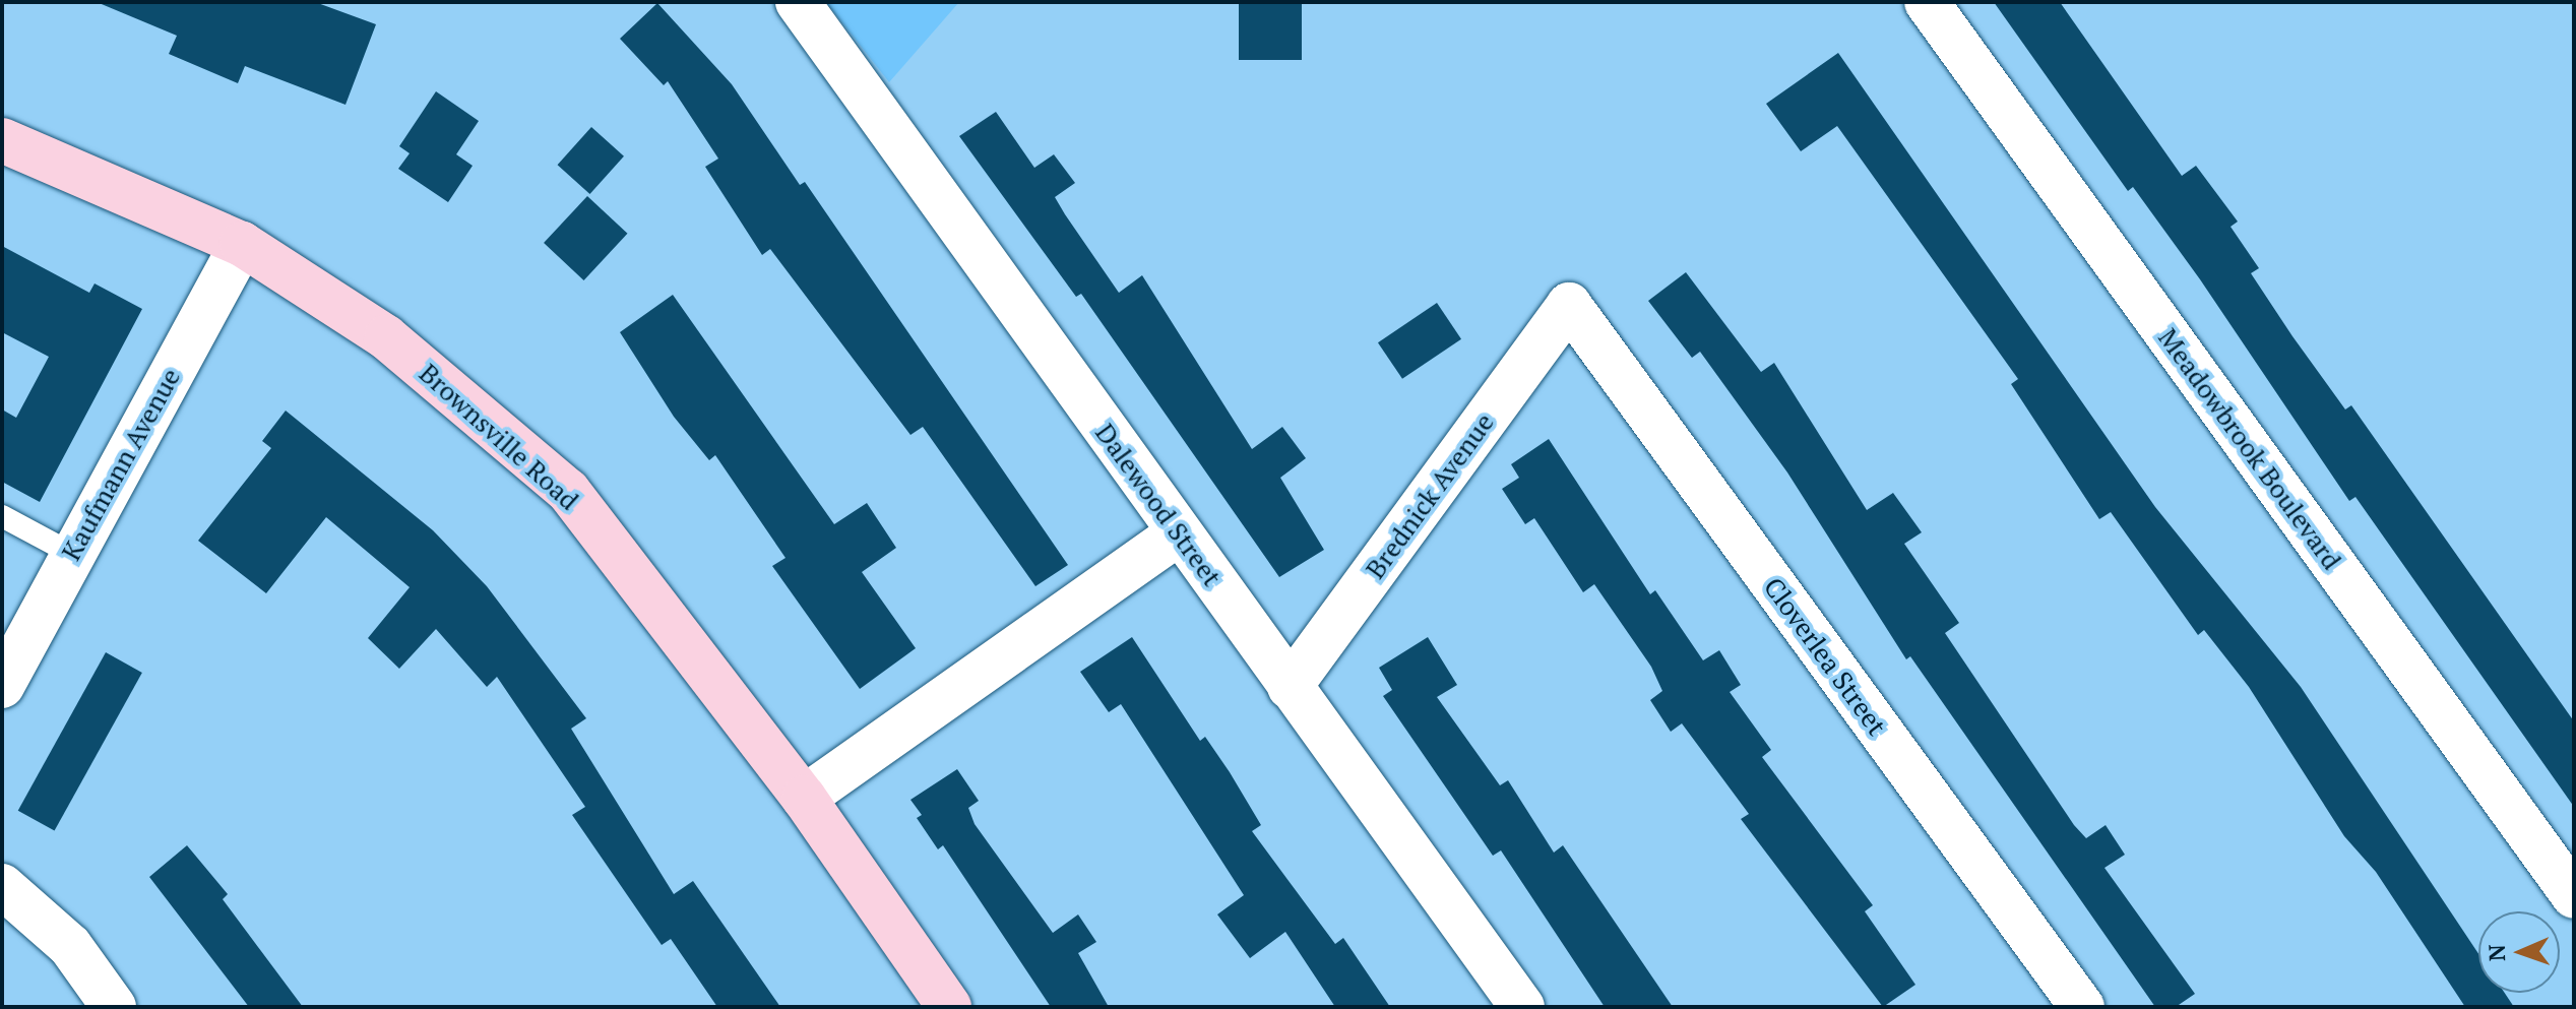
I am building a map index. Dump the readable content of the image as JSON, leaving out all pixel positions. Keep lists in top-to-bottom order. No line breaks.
{"streets":{"main road":["Brownsville Road"],"street":["Meadowbrook Boulevard","Kaufmann Avenue","Brednick Avenue","Dalewood Street","Cloverlea Street"]},"crossings":[["Brownsville Road","Kaufmann Avenue"],["Brednick Avenue","Dalewood Street"],["Brednick Avenue","Cloverlea Street"]],"north":"left"}
